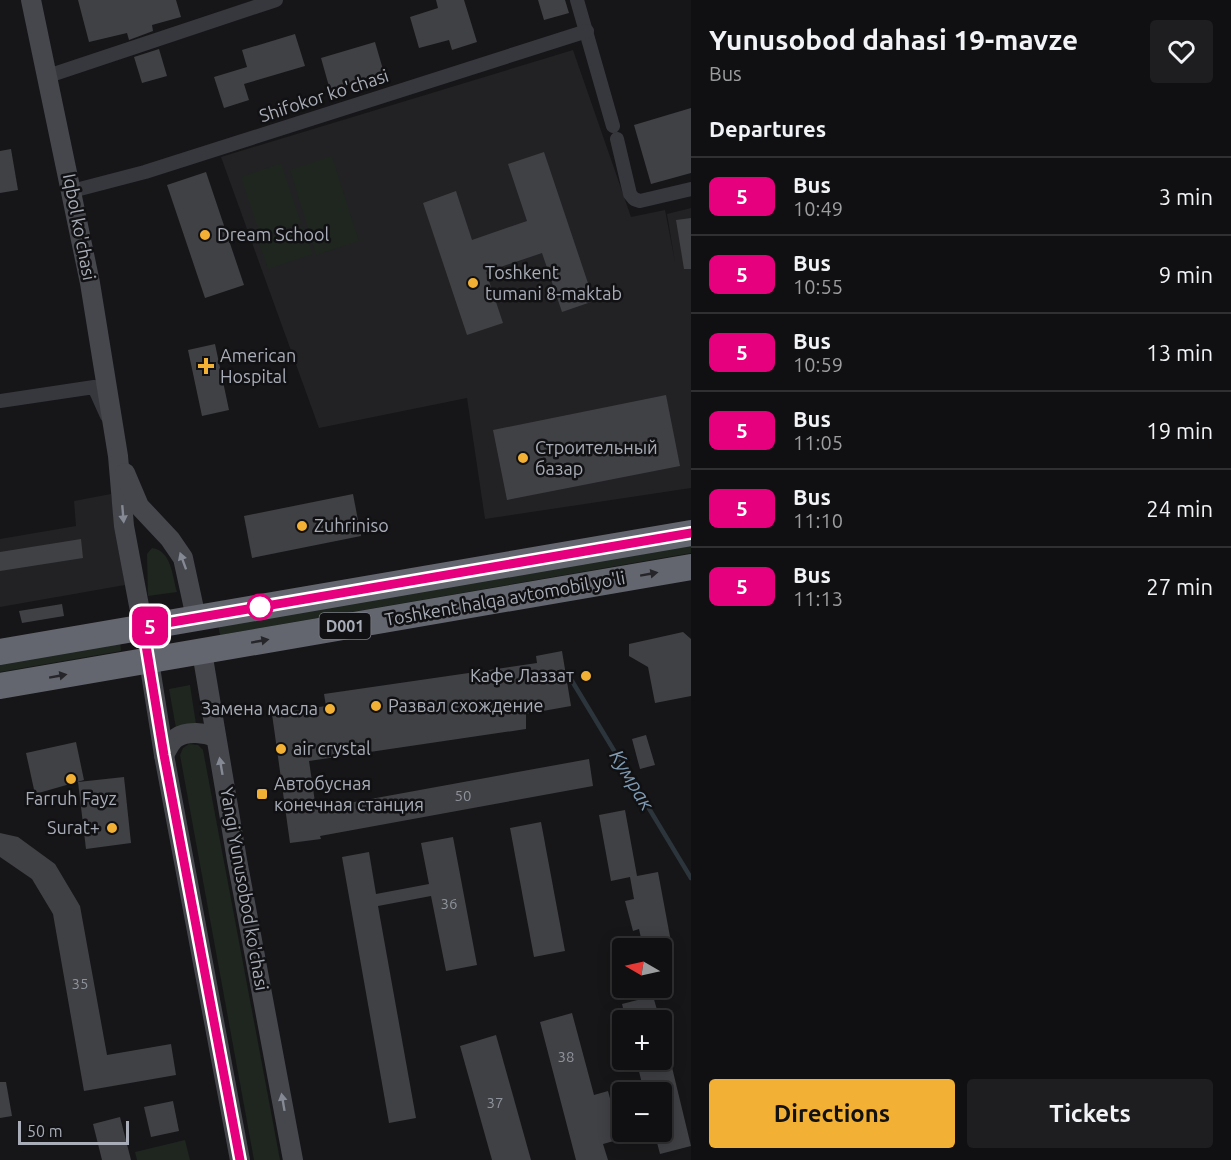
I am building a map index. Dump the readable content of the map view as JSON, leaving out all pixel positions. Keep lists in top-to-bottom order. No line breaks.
{"streets":{"highway":["Toshkent halqa avtomobil yo'li","D001","Yangi Yunusobod ko'chasi"],"main road":["Iqbol ko'chasi"],"street":["Shifokor ko'chasi"]},"crossings":[["Shifokor ko'chasi","Iqbol ko'chasi"],["Iqbol ko'chasi","Toshkent halqa avtomobil yo'li"],["Iqbol ko'chasi","Yangi Yunusobod ko'chasi"],["Toshkent halqa avtomobil yo'li","Yangi Yunusobod ko'chasi"]],"one_way":["Yangi Yunusobod ko'chasi"],"water":["Кумрак"],"places":{"other":["Dream School","Toshkent tumani 8-maktab","Строительный базар","Zuhriniso","Кафе Лаззат","Развал схождение","Замена масла","air crystal","Farruh Fayz","Surat+"],"health":["American Hospital"],"transit":["Автобусная конечная станция"]},"lines":["bus line 5"],"house_numbers":["50","36","35","38","37"],"scale_bar":"50 m","north":"left","page":{"on_map":"5","heading":[["Yunusobod dahasi 19-mavze","Bus"],"Departures"],"list":[{"mark":"5","name":"Bus","note":"10:49","value":"3 min"},{"mark":"5","name":"Bus","note":"10:55","value":"9 min"},{"mark":"5","name":"Bus","note":"10:59","value":"13 min"},{"mark":"5","name":"Bus","note":"11:05","value":"19 min"},{"mark":"5","name":"Bus","note":"11:10","value":"24 min"},{"mark":"5","name":"Bus","note":"11:13","value":"27 min"}],"map_buttons":["+","−"],"buttons":["Directions","Tickets"],"scale":"50 m"}}
